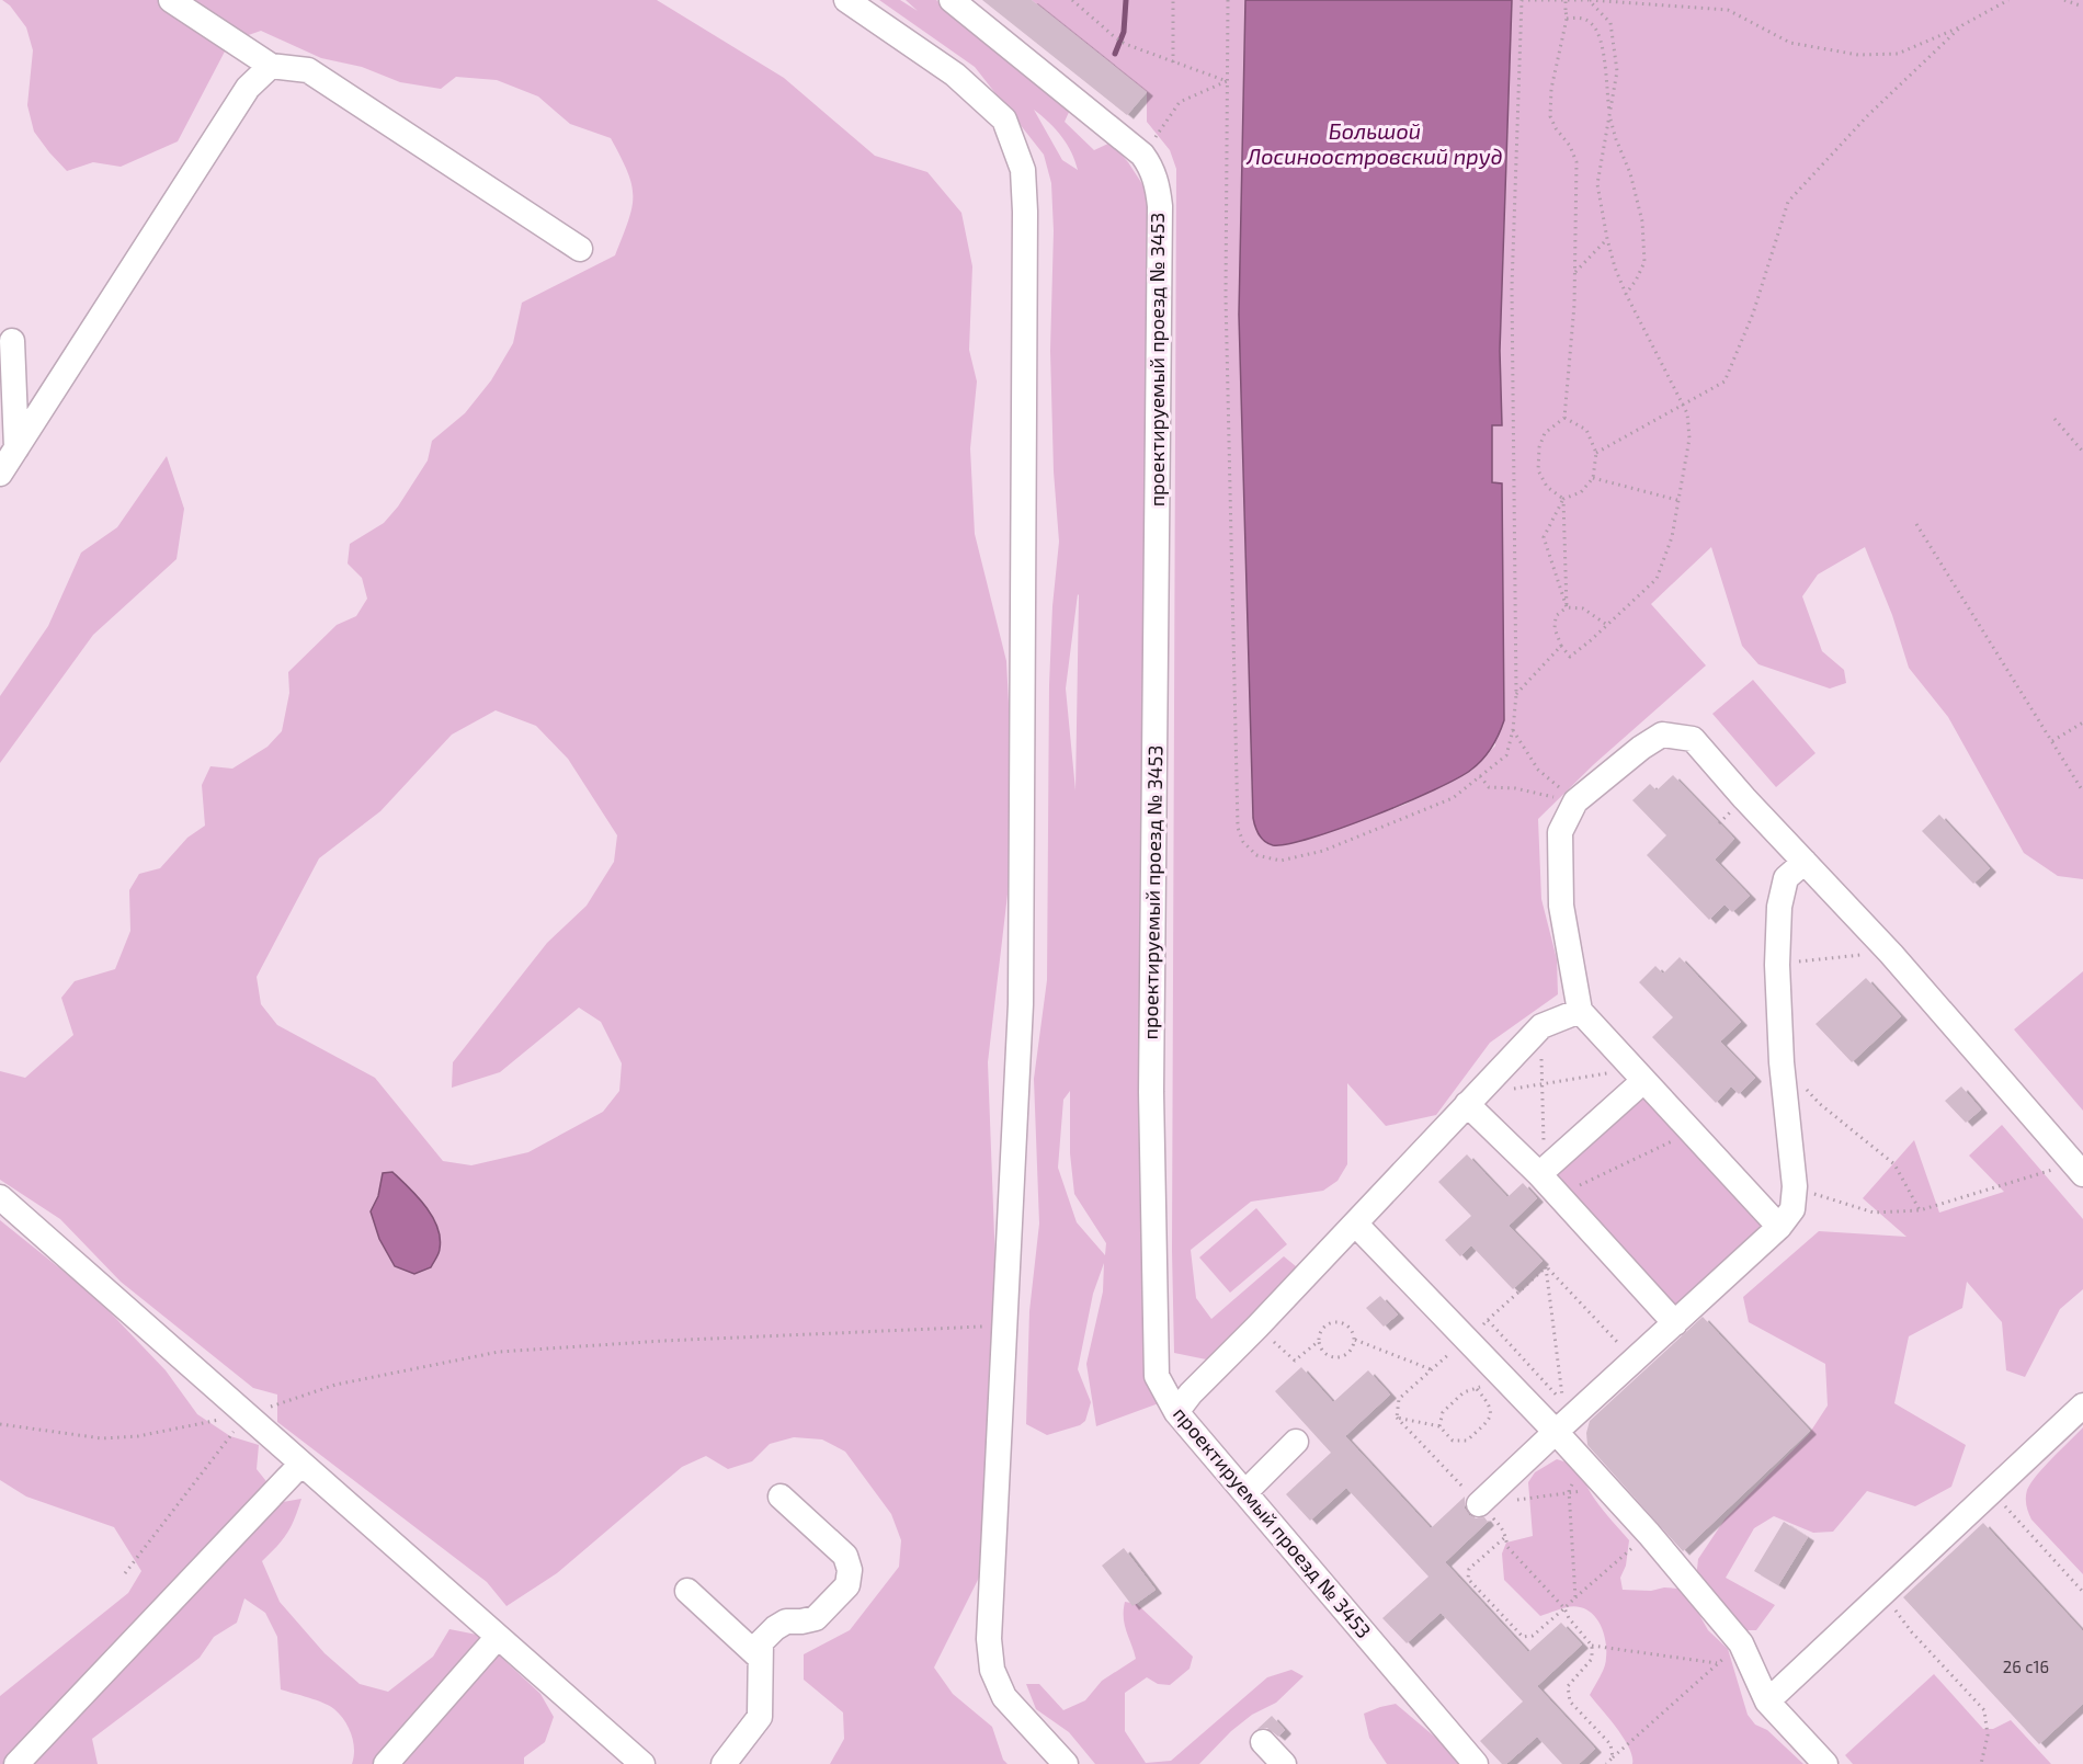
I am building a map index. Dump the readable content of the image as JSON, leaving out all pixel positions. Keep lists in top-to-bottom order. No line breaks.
{"streets":{"street":["проектируемый проезд № 3453"]},"water":["Большой Лосиноостровский пруд"],"house_numbers":["26 с16"]}
